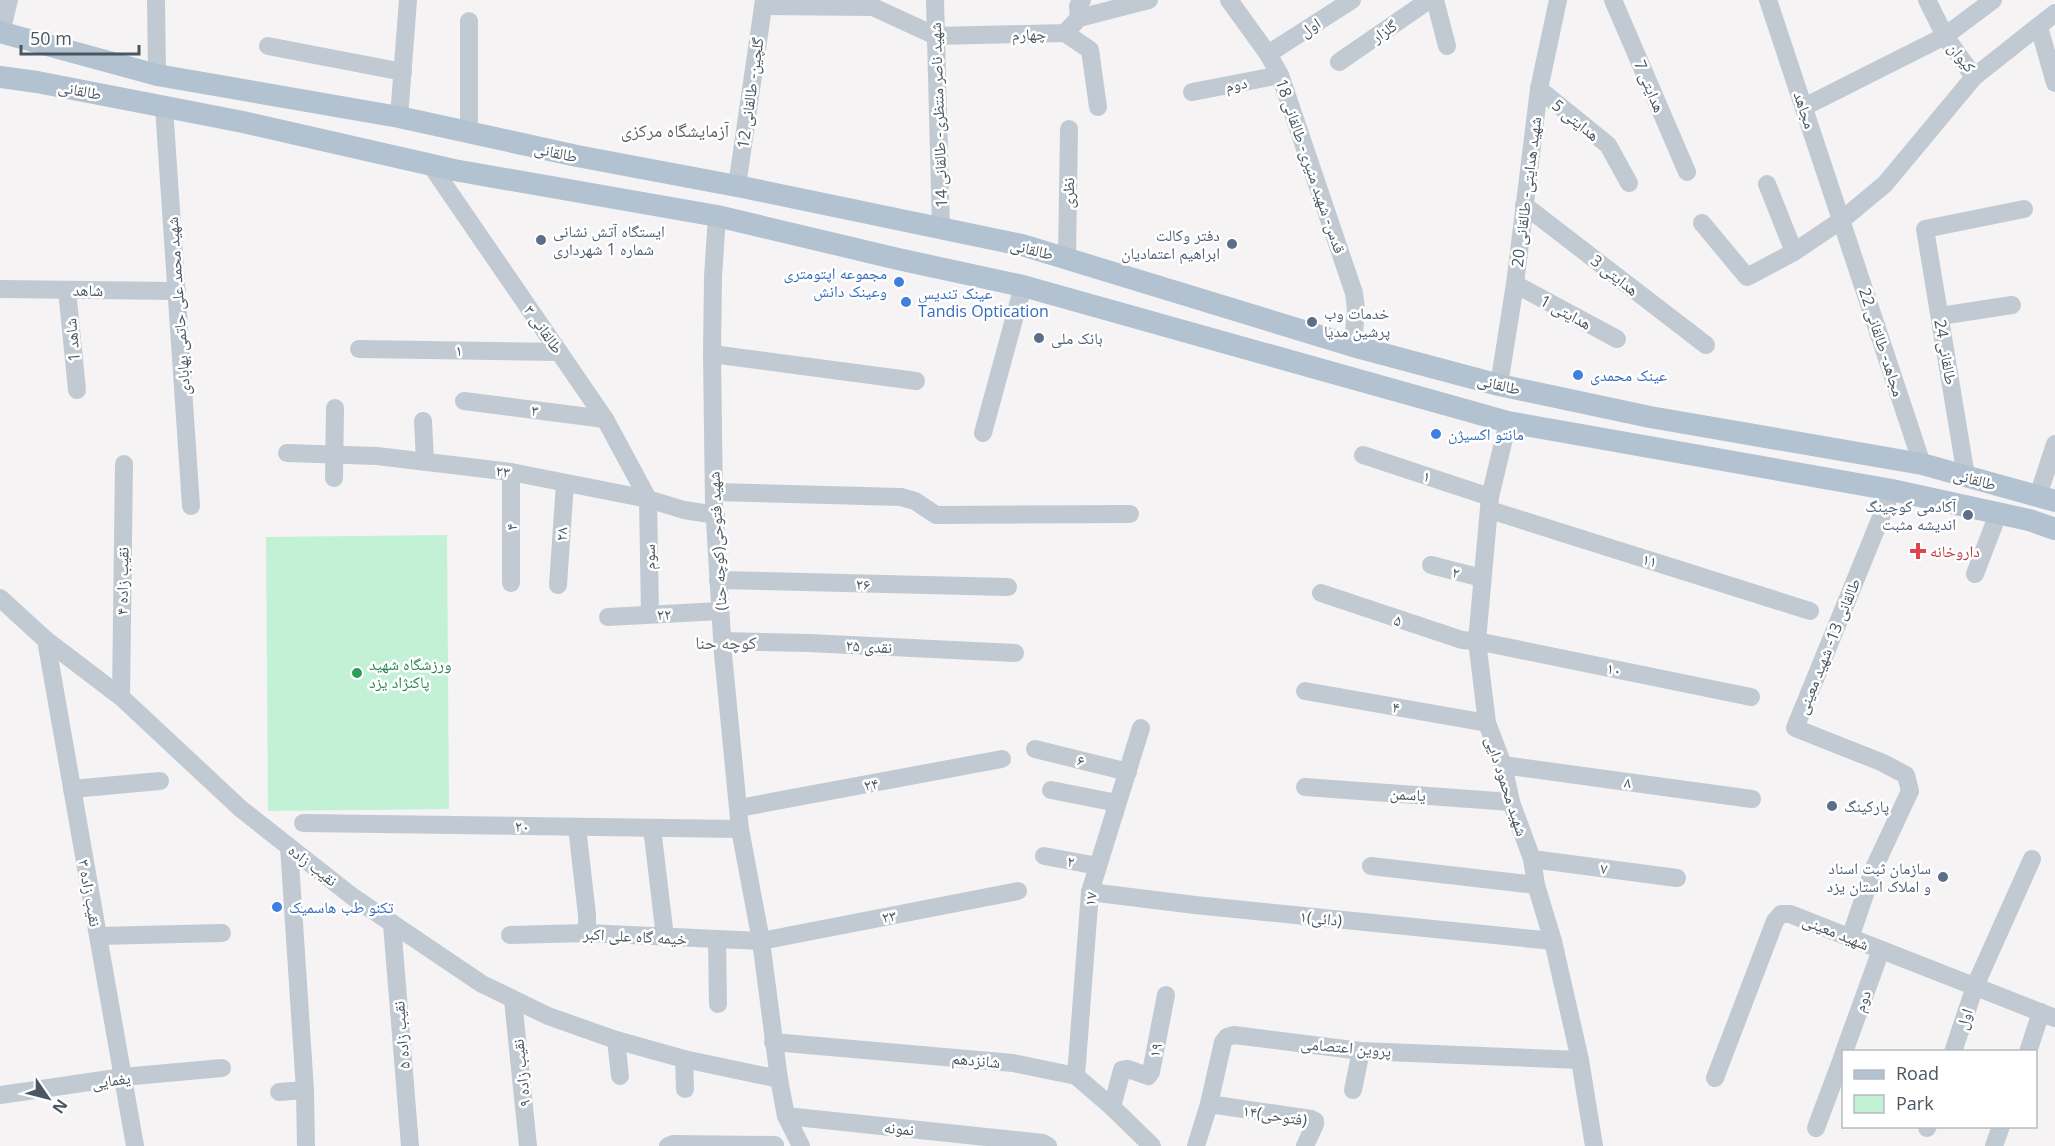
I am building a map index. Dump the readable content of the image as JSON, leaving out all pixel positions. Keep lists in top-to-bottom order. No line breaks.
{"streets":{"main road":["طالقانی"],"street":["اول","گلزار","چهارم","کیوان","دوم","هدایتی 7","گلچین- طالقانی 12","مجاهد","شهید ناصر منتظری- طالقانی 14","هدایتی 5","قدس- شهید منیری- طالقانی 18","شهید هدایتی- طالقانی 20","نظری","هدایتی 3","شاهد","شهید محمد علی حاتمی بهابادی","هدایتی 1","طالقانی ۳","شاهد 1","مجاهد- طالقانی 22","۱","طالقانی 24","۳","۲۳","۴","۲۸","(کوچه حنا)شهید فتوحی","سوم","۱۱","۲","نقیب زاده ۴","۲۶","۲۲","۵","۲۵ نقدی","طالقانی 13- شهید معینی","۱۰","۶","۸","۲۴","شهید محمود دایی","یاسمن","۲۰","نقیب زاده","۷","نقیب زاده ۳","۱۷","۱(دائی)","شهید معینی","خیمه گاه علی اکبر","نقیب زاده ۵","پروین اعتصامی","۱۹","شانزدهم","نقیب زاده ۹","یغمایی","۱۴(فتوحی)","نمونه"]},"crossings":[["اول","قدس- شهید منیری- طالقانی 18"],["اول","شهید معینی"],["چهارم","شهید ناصر منتظری- طالقانی 14"],["دوم","قدس- شهید منیری- طالقانی 18"],["دوم","شهید معینی"],["طالقانی","گلچین- طالقانی 12"],["طالقانی","شهید ناصر منتظری- طالقانی 14"],["طالقانی","قدس- شهید منیری- طالقانی 18"],["طالقانی","شهید هدایتی- طالقانی 20"],["طالقانی","نظری"],["طالقانی","شهید محمد علی حاتمی بهابادی"],["طالقانی","طالقانی ۳"],["طالقانی","مجاهد- طالقانی 22"],["طالقانی","طالقانی 24"],["طالقانی","(کوچه حنا)شهید فتوحی"],["طالقانی","طالقانی 13- شهید معینی"],["طالقانی","شهید محمود دایی"],["مجاهد","مجاهد- طالقانی 22"],["هدایتی 5","شهید هدایتی- طالقانی 20"],["شهید هدایتی- طالقانی 20","هدایتی 3"],["شهید هدایتی- طالقانی 20","هدایتی 1"],["شاهد","شهید محمد علی حاتمی بهابادی"],["شاهد","شاهد 1"],["طالقانی ۳","۱"],["طالقانی ۳","۳"],["طالقانی ۳","۲۳"],["طالقانی ۳","سوم"],["۱","۱۱"],["۱","شهید محمود دایی"],["۲۳","۴"],["۲۳","۲۸"],["۲۳","(کوچه حنا)شهید فتوحی"],["۲۳","سوم"],["۲۳","خیمه گاه علی اکبر"],["۴","شهید محمود دایی"],["(کوچه حنا)شهید فتوحی","۲۶"],["(کوچه حنا)شهید فتوحی","۲۲"],["(کوچه حنا)شهید فتوحی","۲۵ نقدی"],["(کوچه حنا)شهید فتوحی","۲۴"],["(کوچه حنا)شهید فتوحی","۲۰"],["(کوچه حنا)شهید فتوحی","نقیب زاده"],["(کوچه حنا)شهید فتوحی","خیمه گاه علی اکبر"],["(کوچه حنا)شهید فتوحی","شانزدهم"],["(کوچه حنا)شهید فتوحی","نمونه"],["سوم","۲۲"],["۱۱","شهید محمود دایی"],["۲","شهید محمود دایی"],["۲","۱۷"],["نقیب زاده ۴","نقیب زاده"],["۵","۱۰"],["۵","شهید محمود دایی"],["طالقانی 13- شهید معینی","شهید معینی"],["۱۰","شهید محمود دایی"],["۶","۱۷"],["۸","شهید محمود دایی"],["شهید محمود دایی","یاسمن"],["شهید محمود دایی","۷"],["شهید محمود دایی","۱(دائی)"],["شهید محمود دایی","پروین اعتصامی"],["نقیب زاده","نقیب زاده ۳"],["نقیب زاده","نقیب زاده ۵"],["نقیب زاده","نقیب زاده ۹"],["نقیب زاده ۳","یغمایی"],["۱۷","۱(دائی)"],["۱۷","شانزدهم"],["پروین اعتصامی","۱۴(فتوحی)"],["۱۹","شانزدهم"]],"districts":["آزمایشگاه مرکزی","کوچه حنا"],"places":{"other":["ایستگاه آتش نشانی شماره 1 شهرداری","دفتر وکالت ابراهیم اعتمادیان","مجموعه اپتومتری وعینک دانش","عینک تندیس Tandis Optication","خدمات وب پرشین مدیا","بانک ملی","عینک محمدی","مانتو اكسيژن","آکادمی کوچینگ اندیشه مثبت","ورزشگاه شهید پاکنژاد یزد","پارکینگ","سازمان ثبت اسناد و املاک استان یزد","تکنو طب هاسمیک"],"health":["داروخانه"]},"legend":["Road","Park"],"scale_bar":"50 m","north":"bottom right"}
